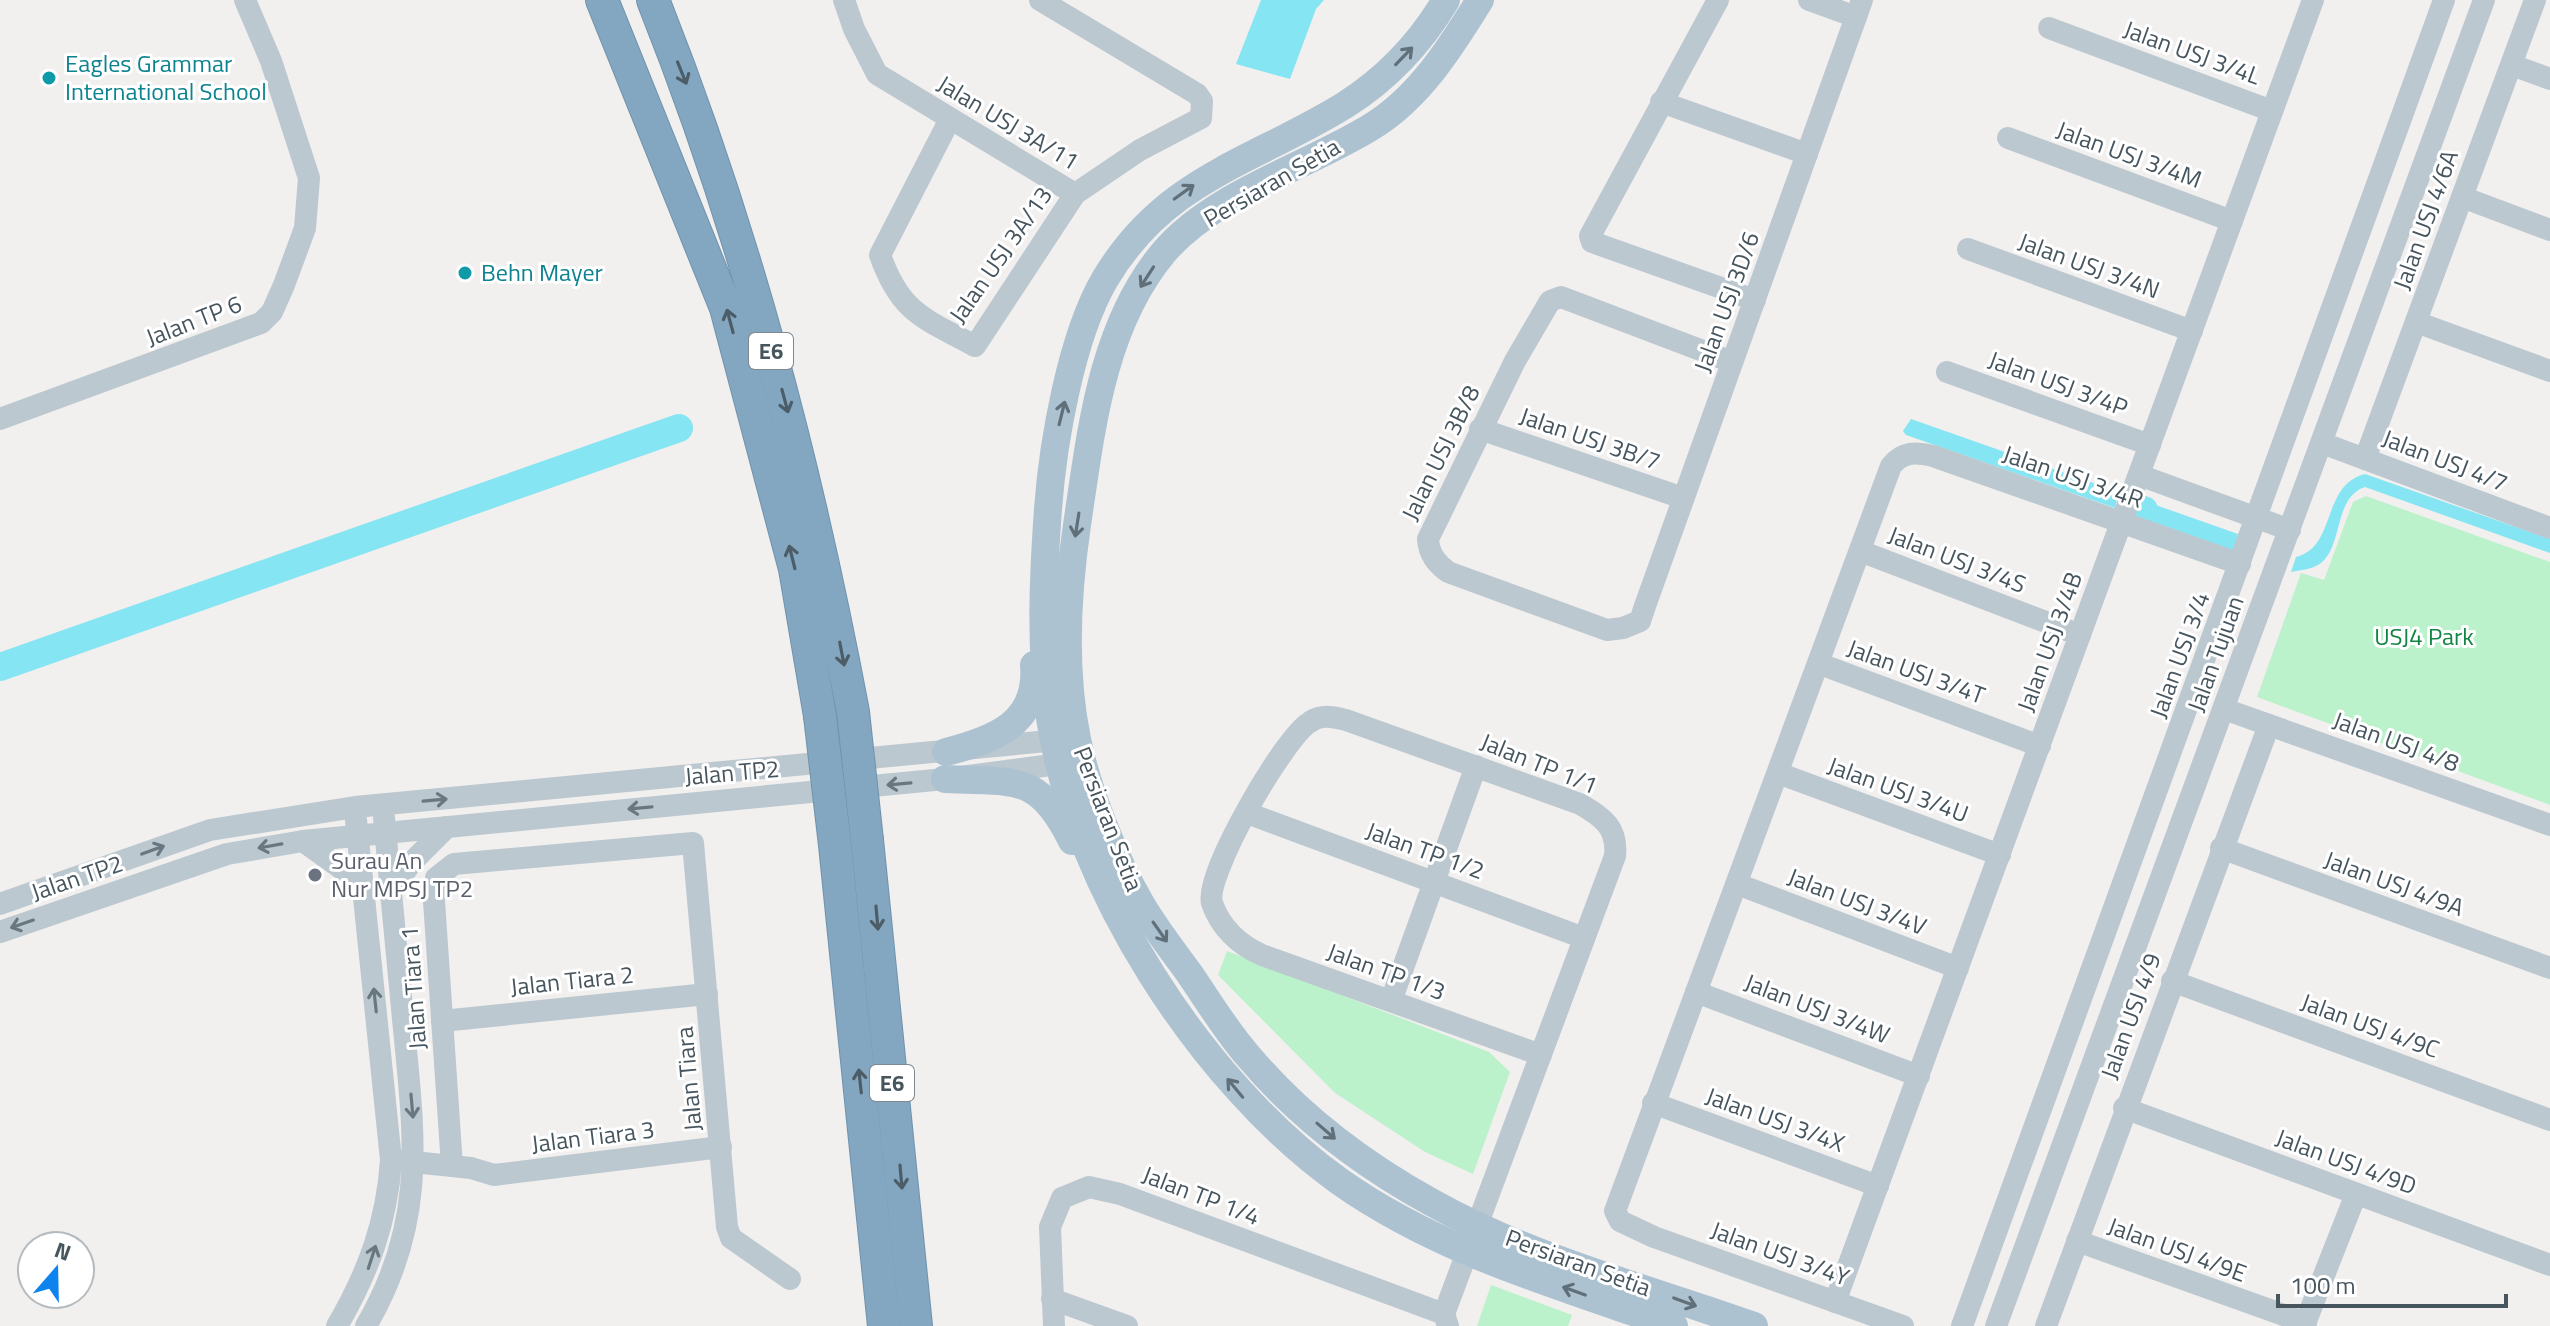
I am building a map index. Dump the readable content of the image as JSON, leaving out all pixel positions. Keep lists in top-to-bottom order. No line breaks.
{"streets":{"highway":["E6"],"main road":["Persiaran Setia"],"street":["Jalan USJ 3/4L","Jalan USJ 3A/11","Jalan USJ 3/4M","Jalan USJ 4/6A","Jalan USJ 3A/13","Jalan USJ 3/4N","Jalan USJ 3D/6","Jalan TP 6","Jalan USJ 3/4P","Jalan USJ 3B/7","Jalan USJ 3B/8","Jalan USJ 4/7","Jalan USJ 3/4R","Jalan USJ 3/4S","Jalan USJ 3/4B","Jalan Tujuan","Jalan USJ 3/4","Jalan USJ 3/4T","Jalan USJ 4/8","Jalan TP 1/1","Jalan TP2","Jalan USJ 3/4U","Jalan TP 1/2","Jalan USJ 4/9A","Jalan USJ 3/4V","Jalan TP 1/3","Jalan Tiara 2","Jalan Tiara 1","Jalan USJ 3/4W","Jalan USJ 4/9","Jalan USJ 4/9C","Jalan Tiara","Jalan USJ 3/4X","Jalan Tiara 3","Jalan USJ 4/9D","Jalan TP 1/4","Jalan USJ 4/9E","Jalan USJ 3/4Y"]},"crossings":[["Jalan USJ 3/4L","Jalan USJ 3/4B"],["Jalan USJ 3A/11","Jalan USJ 3A/13"],["Jalan USJ 3/4M","Jalan USJ 3/4B"],["Persiaran Setia","Jalan TP 1/1"],["Persiaran Setia","Jalan TP2"],["Persiaran Setia","Jalan TP 1/4"],["Jalan USJ 4/6A","Jalan USJ 4/7"],["Jalan USJ 3/4N","Jalan USJ 3/4B"],["Jalan USJ 3D/6","Jalan USJ 3B/7"],["Jalan USJ 3D/6","Jalan USJ 3B/8"],["Jalan USJ 3/4P","Jalan USJ 3/4B"],["Jalan USJ 3B/7","Jalan USJ 3B/8"],["Jalan USJ 4/7","Jalan Tujuan"],["Jalan USJ 3/4R","Jalan USJ 3/4S"],["Jalan USJ 3/4R","Jalan USJ 3/4B"],["Jalan USJ 3/4R","Jalan USJ 3/4"],["Jalan USJ 3/4S","Jalan USJ 3/4B"],["Jalan USJ 3/4B","Jalan USJ 3/4T"],["Jalan USJ 3/4B","Jalan USJ 3/4U"],["Jalan USJ 3/4B","Jalan USJ 3/4V"],["Jalan USJ 3/4B","Jalan USJ 3/4W"],["Jalan USJ 3/4B","Jalan USJ 3/4X"],["Jalan USJ 3/4B","Jalan USJ 3/4Y"],["Jalan Tujuan","Jalan USJ 4/8"],["Jalan USJ 4/8","Jalan USJ 4/9"],["Jalan TP 1/1","Jalan TP 1/2"],["Jalan TP 1/1","Jalan TP 1/3"],["Jalan TP 1/1","Jalan TP 1/4"],["Jalan USJ 4/9A","Jalan USJ 4/9"],["Jalan Tiara 2","Jalan Tiara 1"],["Jalan Tiara 2","Jalan Tiara"],["Jalan Tiara 1","Jalan Tiara"],["Jalan Tiara 1","Jalan Tiara 3"],["Jalan USJ 4/9","Jalan USJ 4/9C"],["Jalan USJ 4/9","Jalan USJ 4/9D"],["Jalan USJ 4/9","Jalan USJ 4/9E"],["Jalan Tiara","Jalan Tiara 3"],["Jalan USJ 3/4X","Jalan USJ 3/4Y"]],"parks":["USJ4 Park"],"places":["Eagles Grammar International School","Behn Mayer","Surau An Nur MPSJ TP2"],"scale_bar":"100 m","north":"top"}
